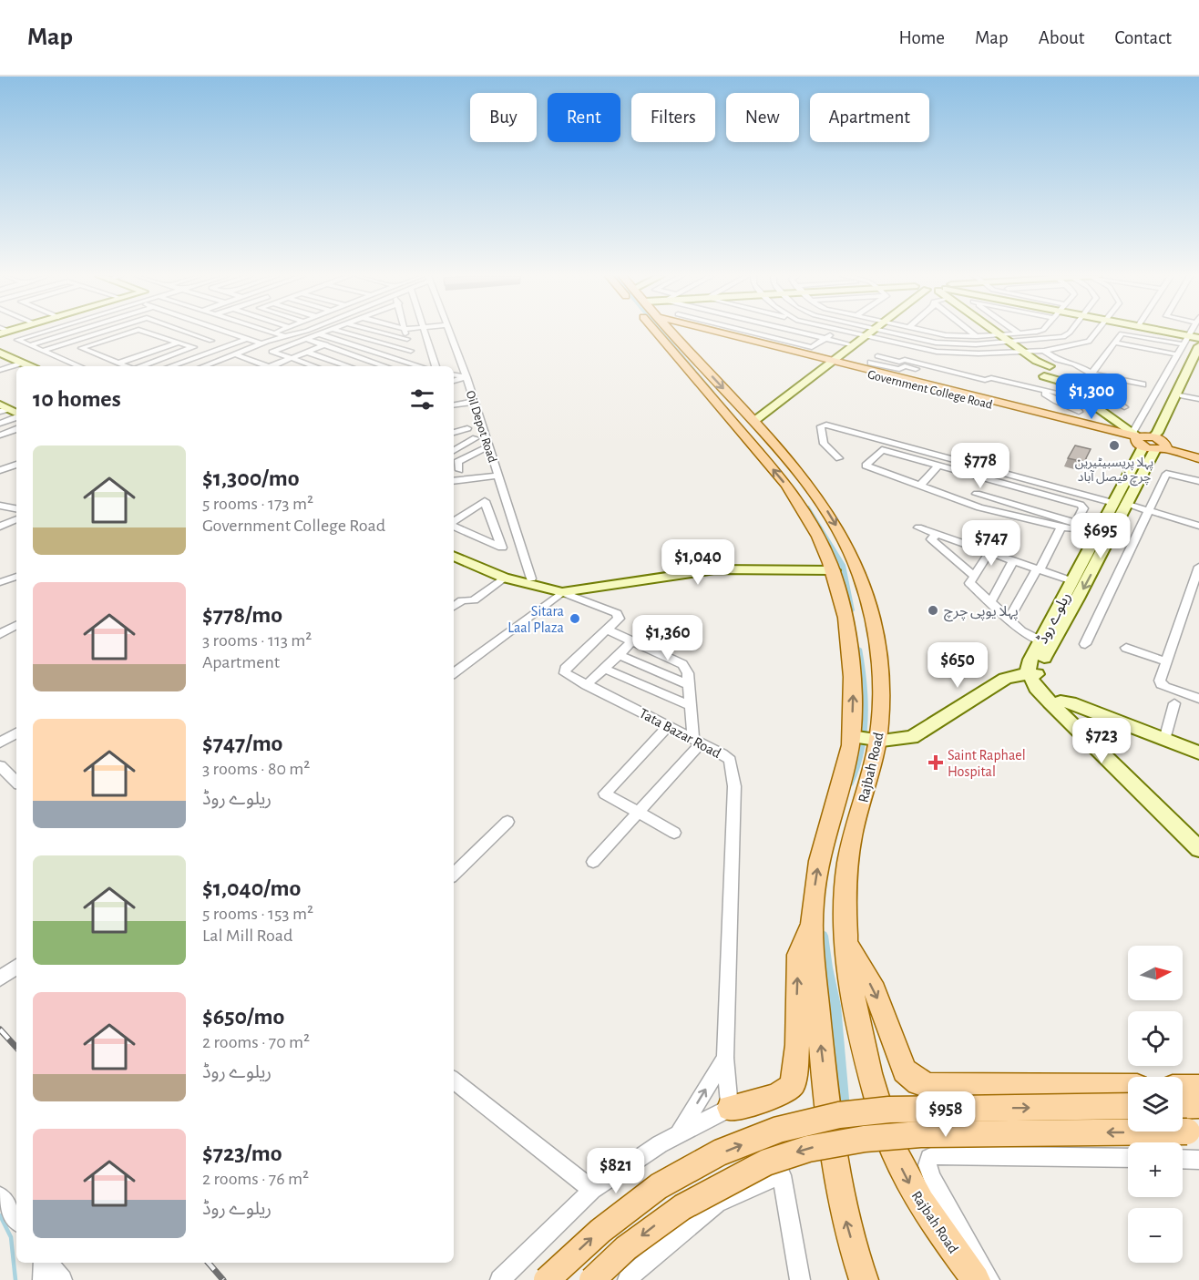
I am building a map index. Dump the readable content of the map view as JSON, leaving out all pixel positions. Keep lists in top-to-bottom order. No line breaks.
{"streets":{"main road":["Government College Road","Rajbah Road"],"street":["Oil Depot Road","ریلوے روڈ","Tata Bazar Road"]},"crossings":[["Government College Road","ریلوے روڈ"]],"places":{"other":["پہلا پریسبیٹیرین چرچ فیصل آباد","پہلا یوپی چرچ","Sitara Laal Plaza"],"health":["Saint Raphael Hospital"]},"north":"right","page":{"header":"Map","nav":["Home","Map","About","Contact"],"chip":["Buy","Rent","Filters","New","Apartment"],"heading":"10 homes","price":["$1,300","$778","$695","$747","$1,040","$1,360","$650","$723","$958","$821"],"list":[{"name":"$1,300/mo","note":"5 rooms · 173 m² · Government College Road"},{"name":"$778/mo","note":"3 rooms · 113 m² · Apartment"},{"name":"$747/mo","note":"3 rooms · 80 m² · ریلوے روڈ"},{"name":"$1,040/mo","note":"5 rooms · 153 m² · Lal Mill Road"},{"name":"$650/mo","note":"2 rooms · 70 m² · ریلوے روڈ"},{"name":"$723/mo","note":"2 rooms · 76 m² · ریلوے روڈ"}],"map_buttons":["+","−"]}}
